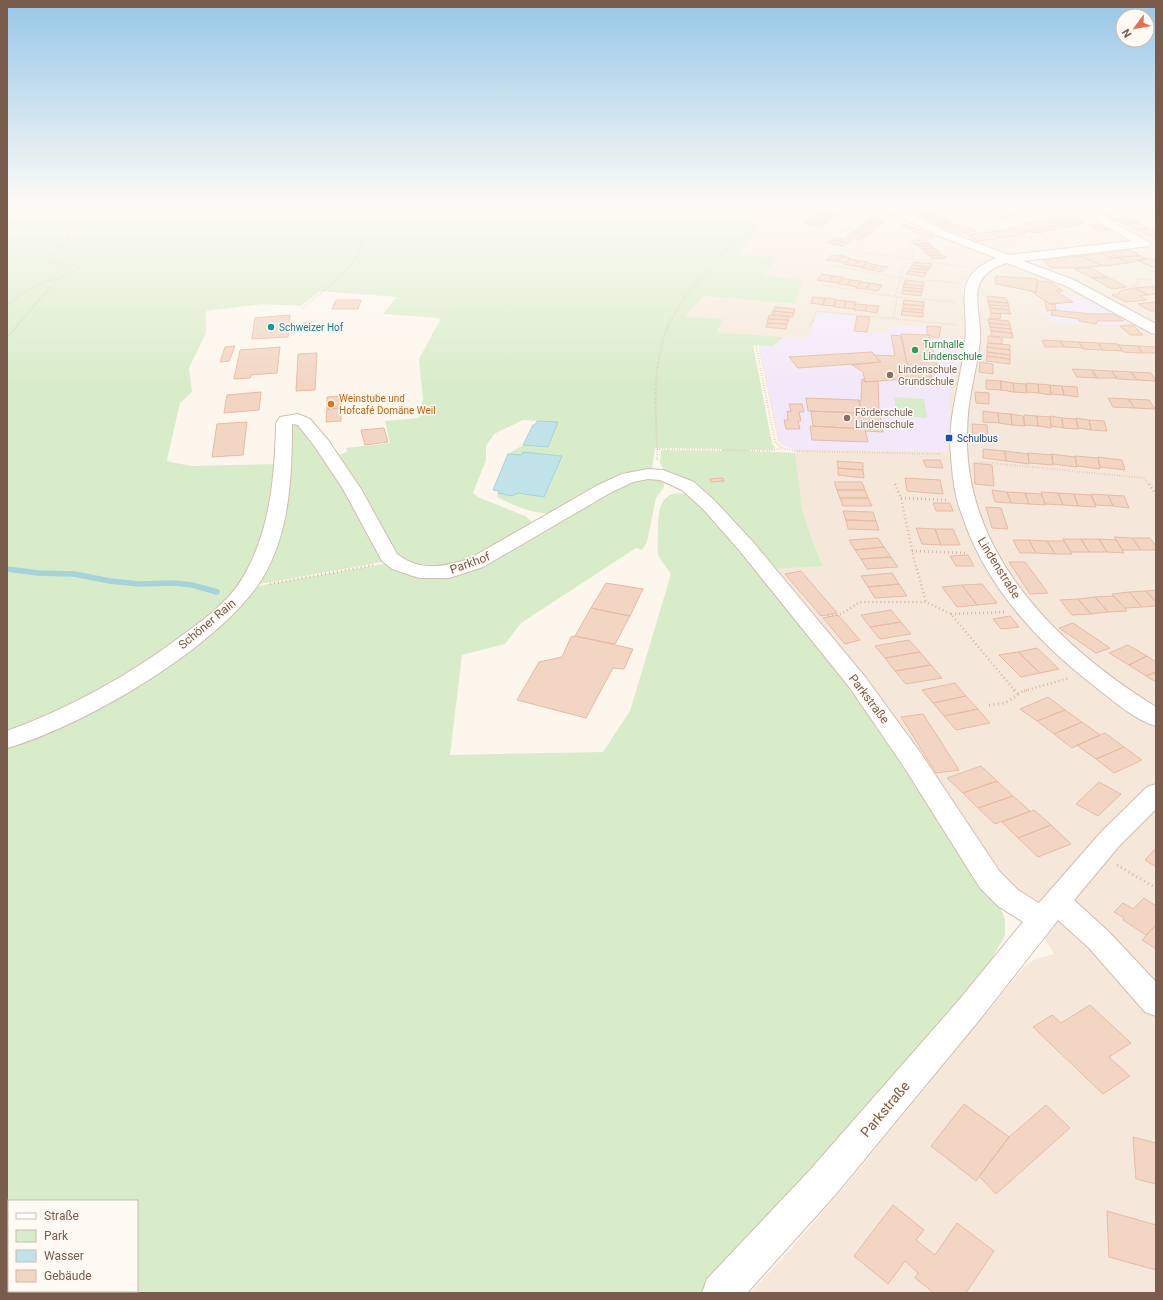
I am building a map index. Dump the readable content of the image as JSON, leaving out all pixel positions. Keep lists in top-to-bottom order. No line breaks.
{"streets":{"street":["Parkhof","Lindenstraße","Schöner Rain","Parkstraße"]},"crossings":[["Parkhof","Schöner Rain"],["Parkhof","Parkstraße"]],"places":{"other":["Schweizer Hof","Turnhalle Lindenschule","Lindenschule Grundschule","Weinstube und Hofcafé Domäne Weil","Förderschule Lindenschule"],"transit":["Schulbus"]},"legend":["Straße","Park","Wasser","Gebäude"],"north":"bottom left"}
